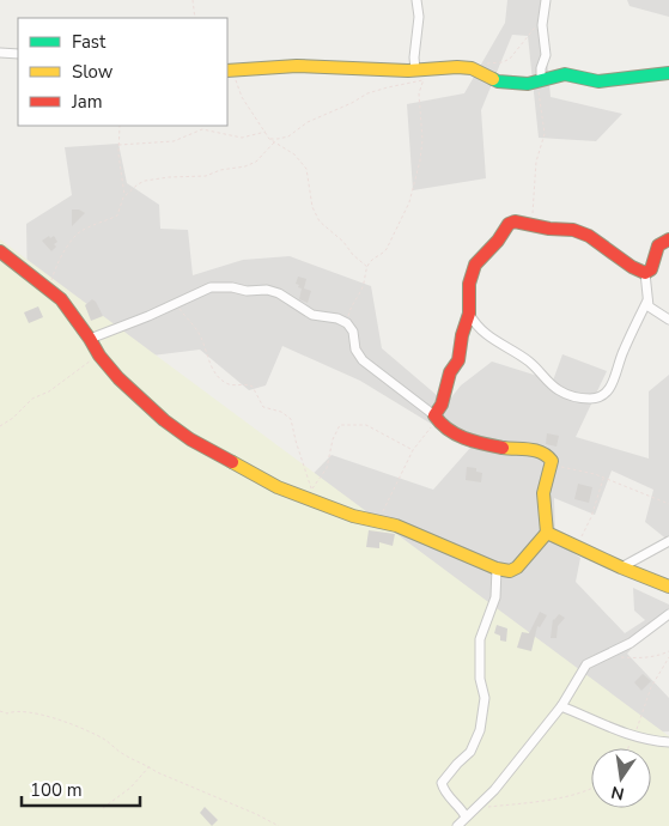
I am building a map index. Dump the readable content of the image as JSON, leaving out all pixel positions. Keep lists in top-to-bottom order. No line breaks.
{"legend":["Fast","Slow","Jam"],"scale_bar":"100 m","north":"bottom"}
